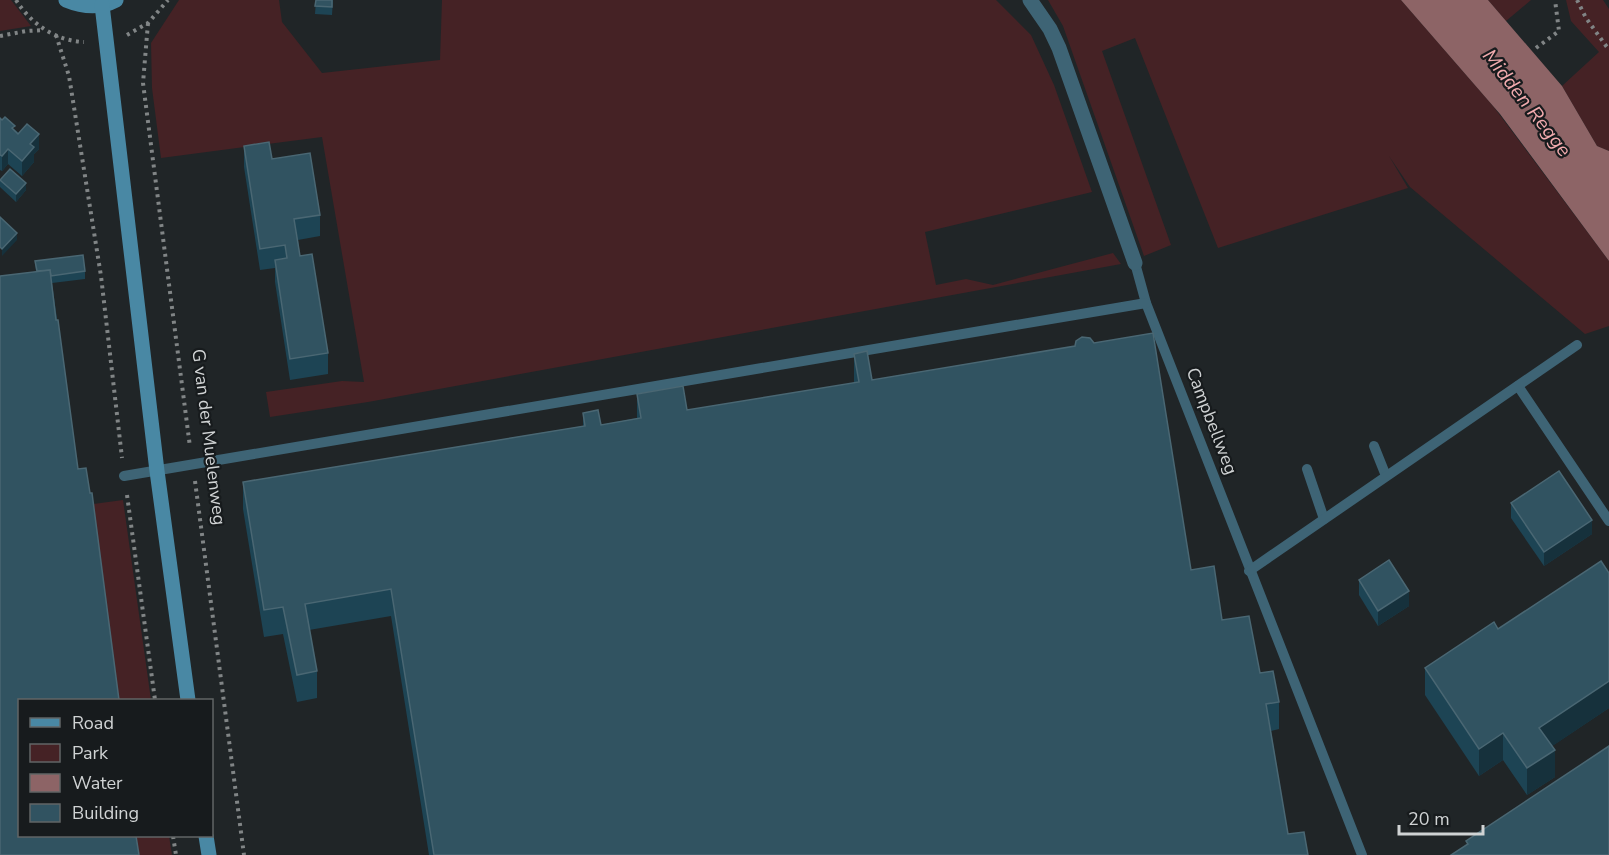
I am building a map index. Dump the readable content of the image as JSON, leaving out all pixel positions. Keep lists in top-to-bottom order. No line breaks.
{"streets":{"street":["Campbellweg"],"path":["G van der Muelenweg"]},"water":["Midden Regge"],"legend":["Road","Park","Water","Building"],"scale_bar":"20 m"}
